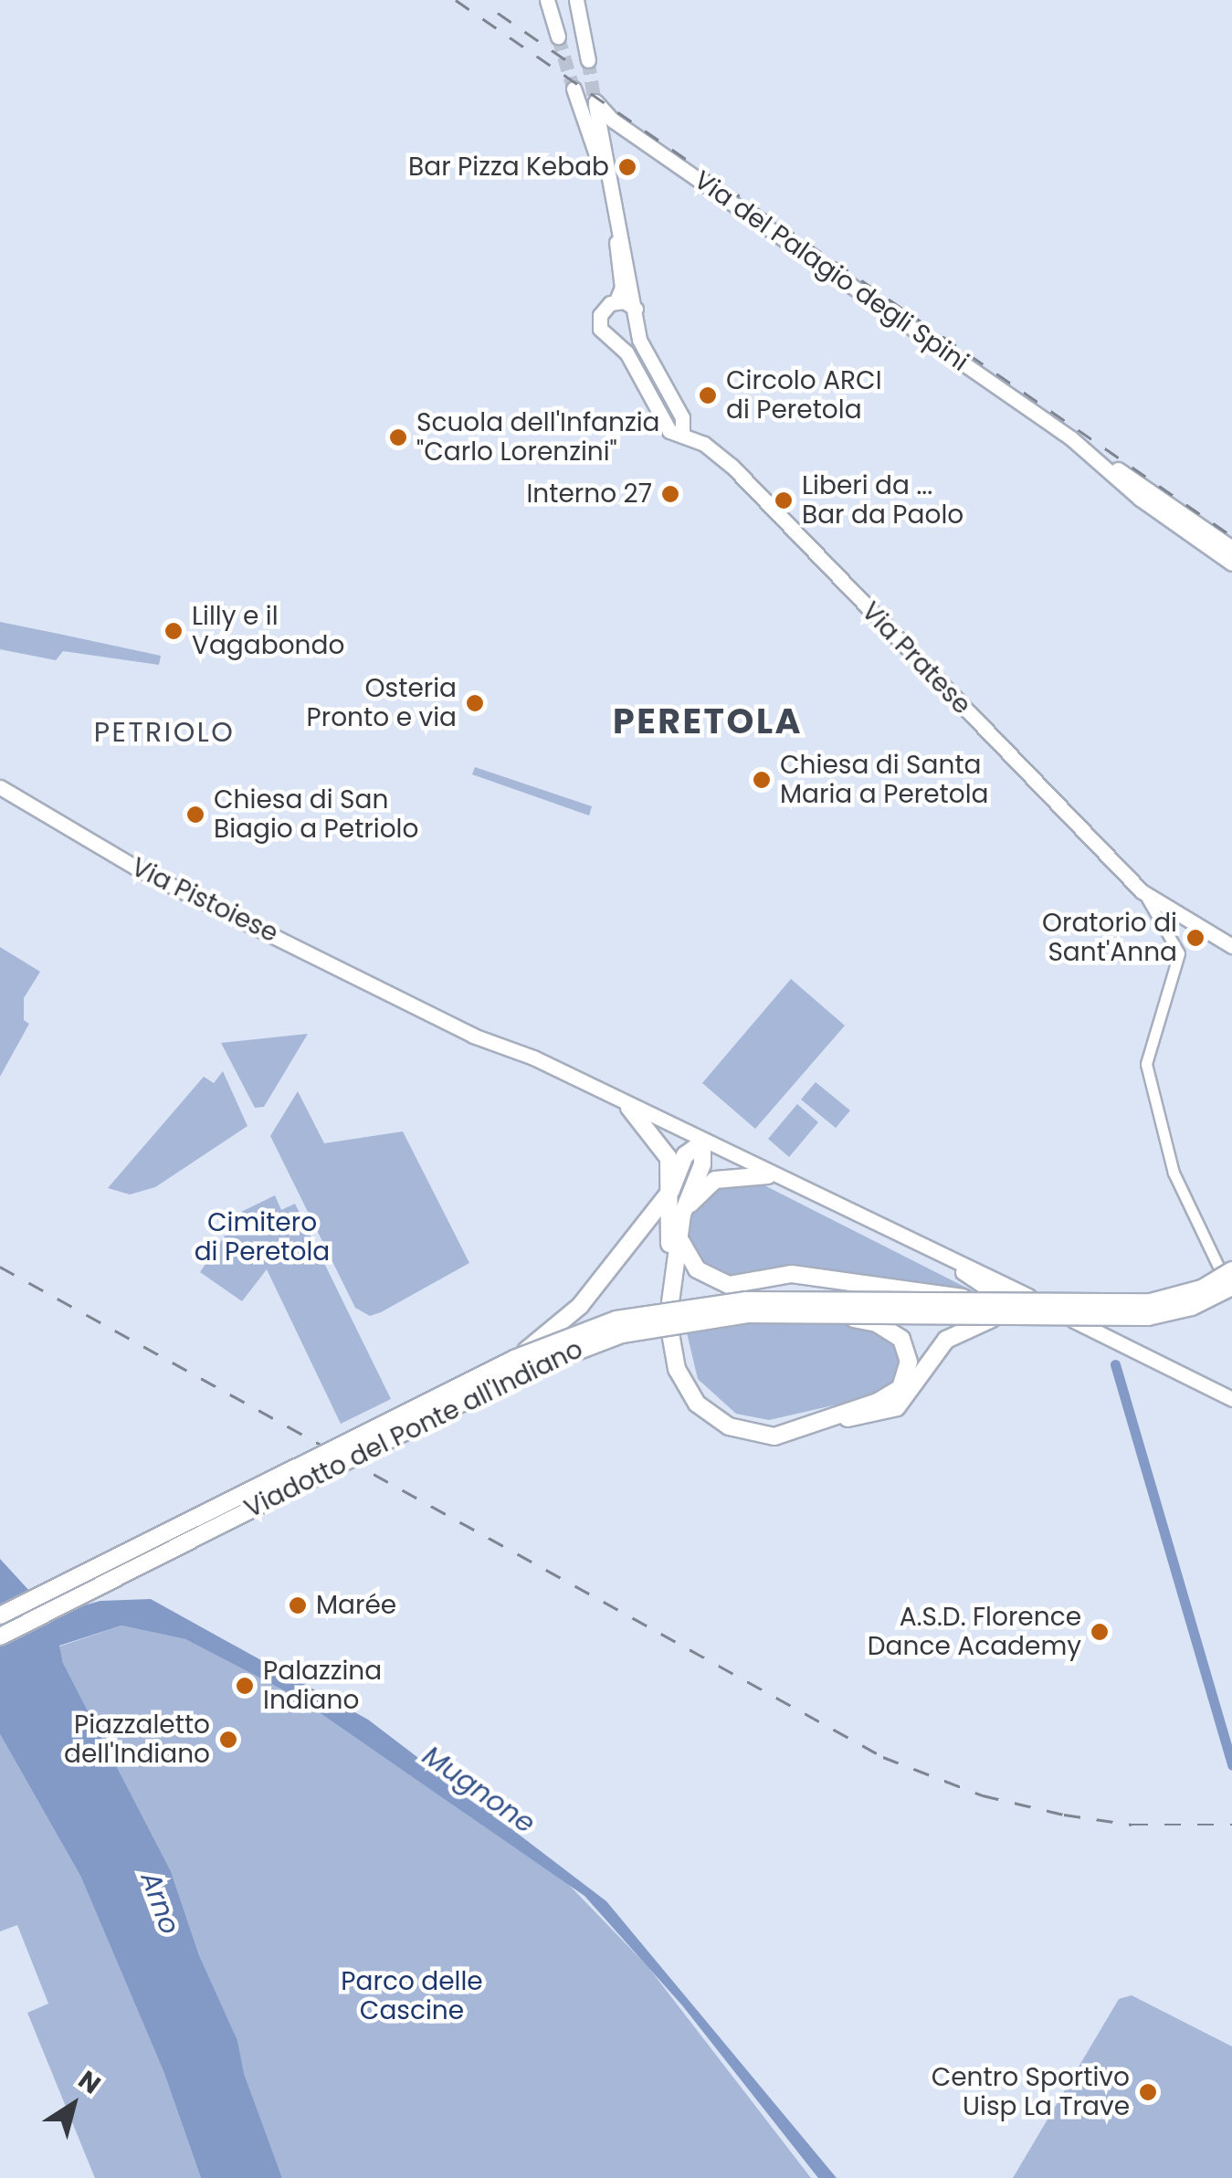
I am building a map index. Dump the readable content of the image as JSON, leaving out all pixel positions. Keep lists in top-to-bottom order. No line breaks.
{"streets":{"highway":["Viadotto del Ponte all'Indiano"],"main road":["Via del Palagio degli Spini","Via Pratese","Via Pistoiese"]},"crossings":[["Via Pratese","Viadotto del Ponte all'Indiano"]],"districts":["PERETOLA","PETRIOLO"],"water":["Mugnone","Arno"],"parks":["Cimitero di Peretola","Parco delle Cascine"],"places":["Bar Pizza Kebab","Circolo ARCI di Peretola","Scuola dell'Infanzia \"Carlo Lorenzini\"","Interno 27","Liberi da ... Bar da Paolo","Lilly e il Vagabondo","Osteria Pronto e via","Chiesa di Santa Maria a Peretola","Chiesa di San Biagio a Petriolo","Oratorio di Sant'Anna","Marée","A.S.D. Florence Dance Academy","Palazzina Indiano","Piazzaletto dell'Indiano","Centro Sportivo Uisp La Trave"],"north":"top right"}
